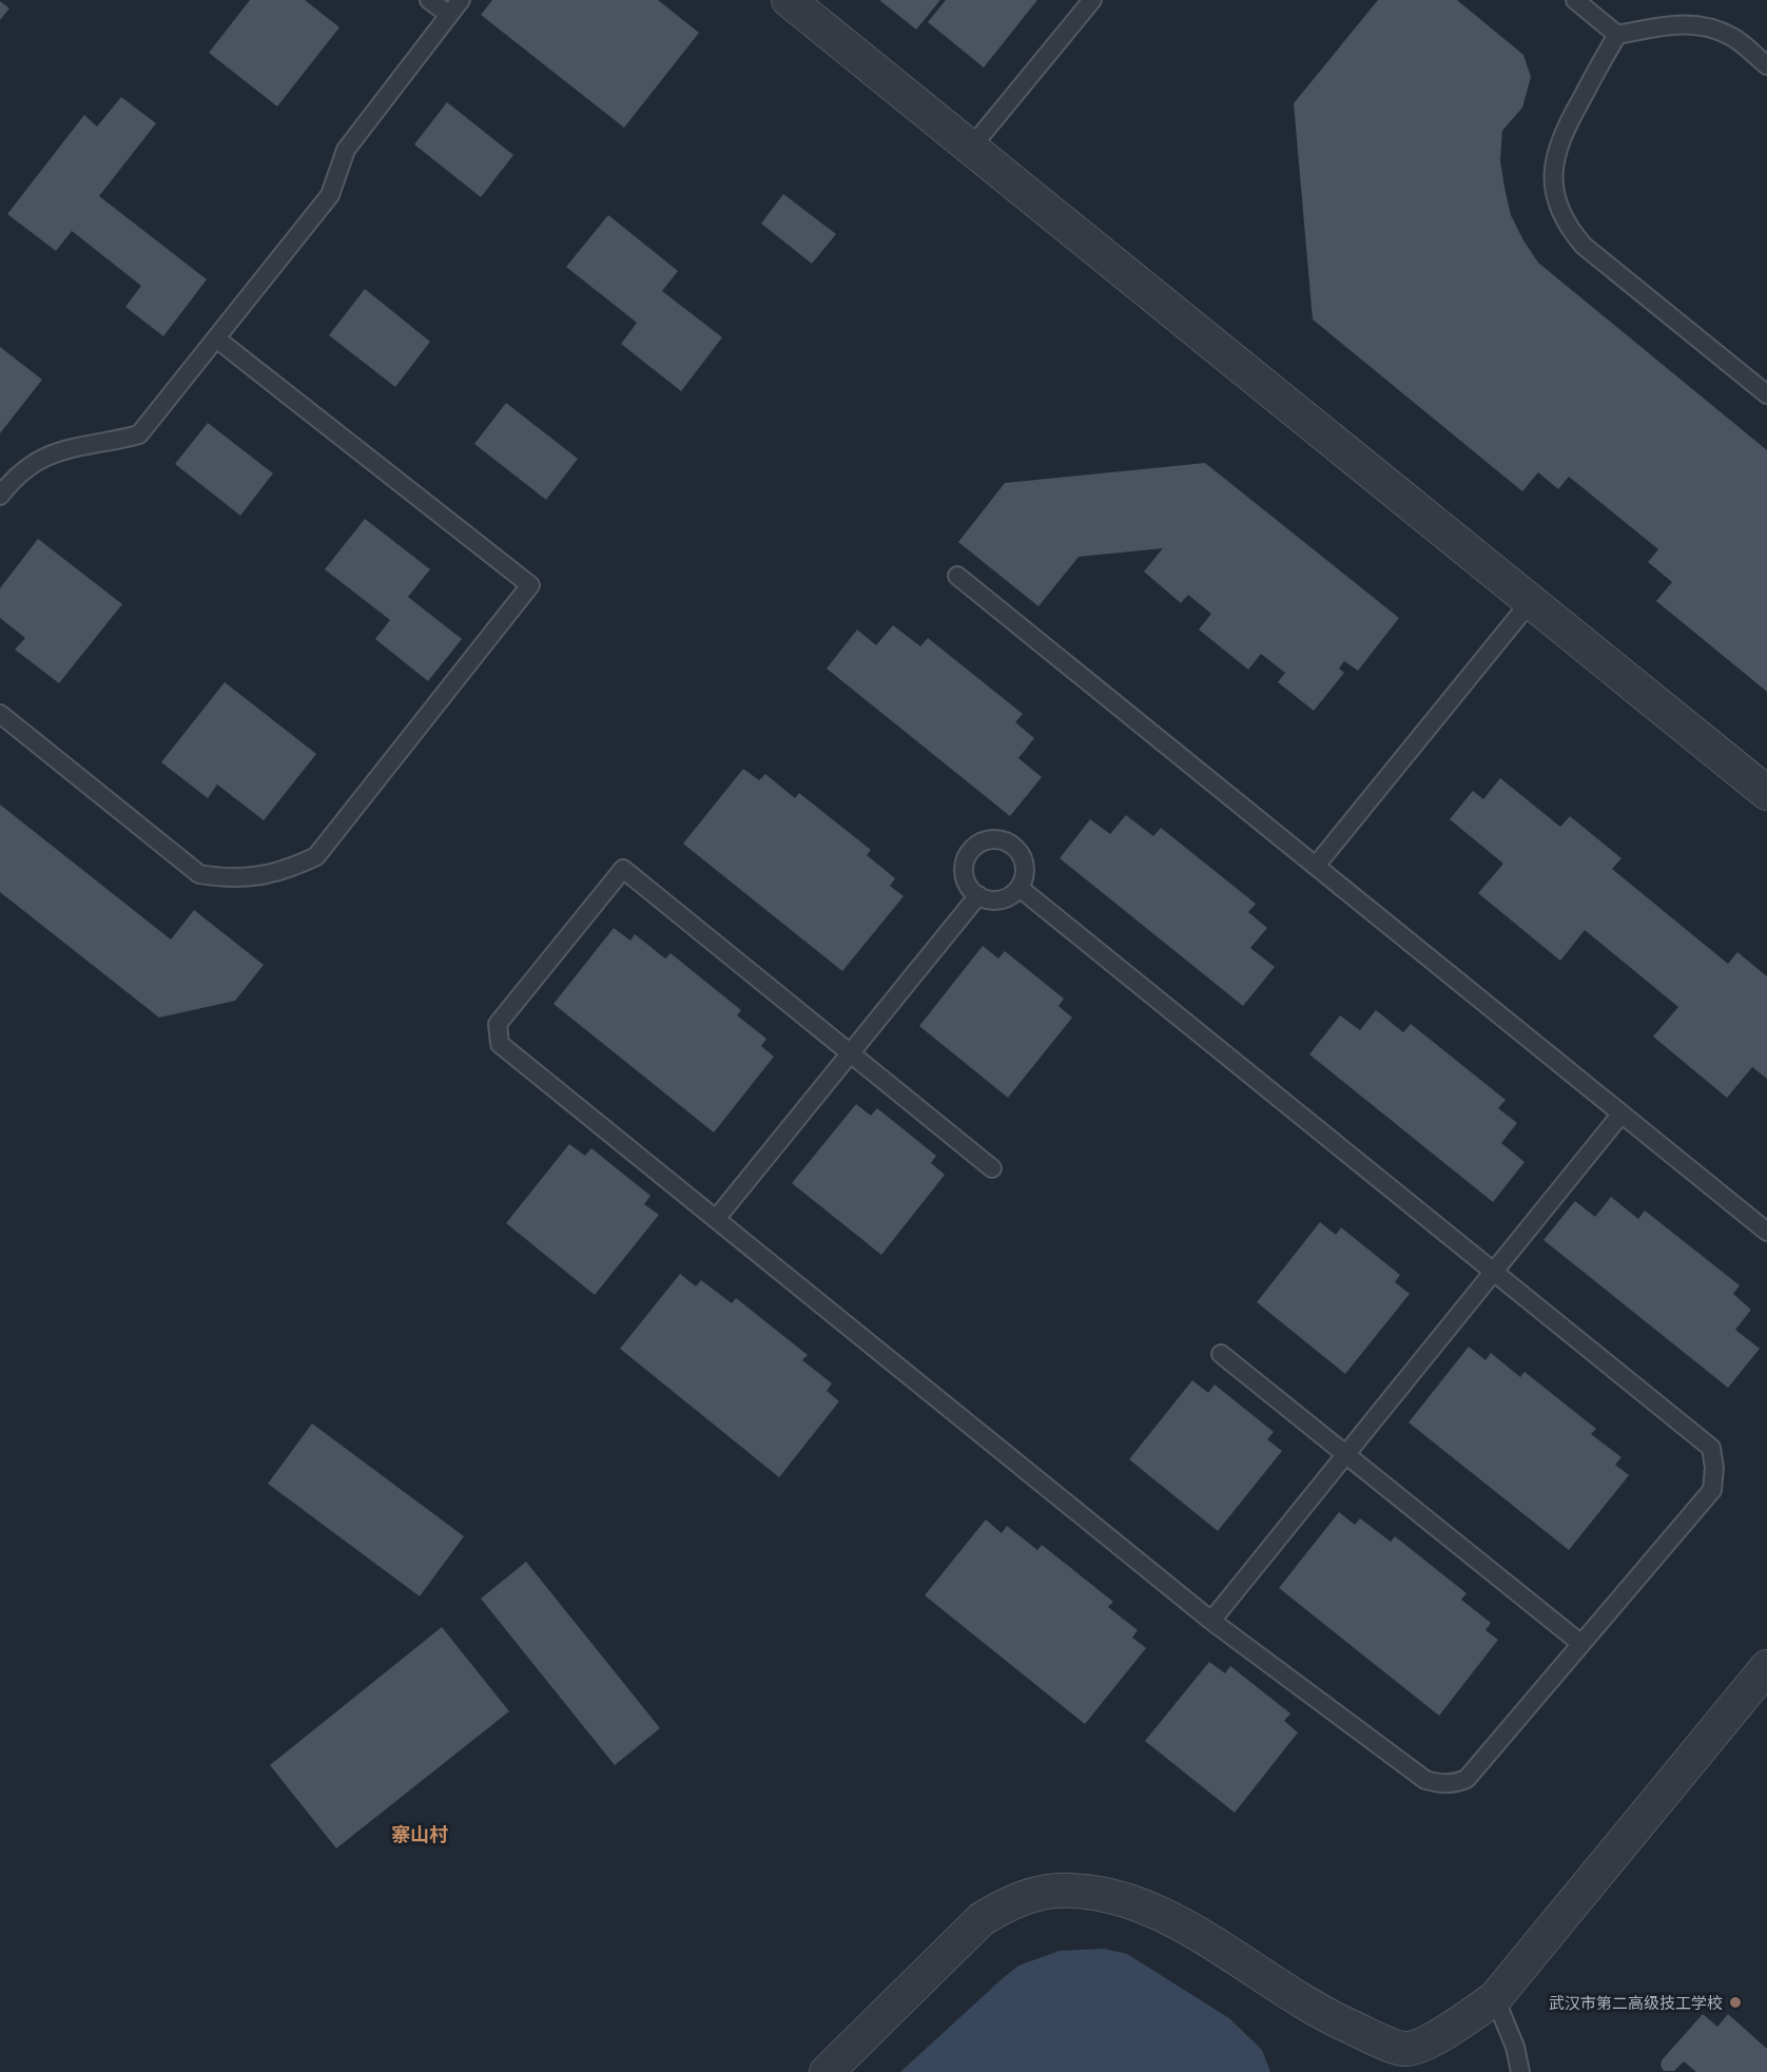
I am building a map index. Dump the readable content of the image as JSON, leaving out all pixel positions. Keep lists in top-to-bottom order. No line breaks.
{"districts":["寨山村"],"places":["武汉市第二高级技工学校"]}
